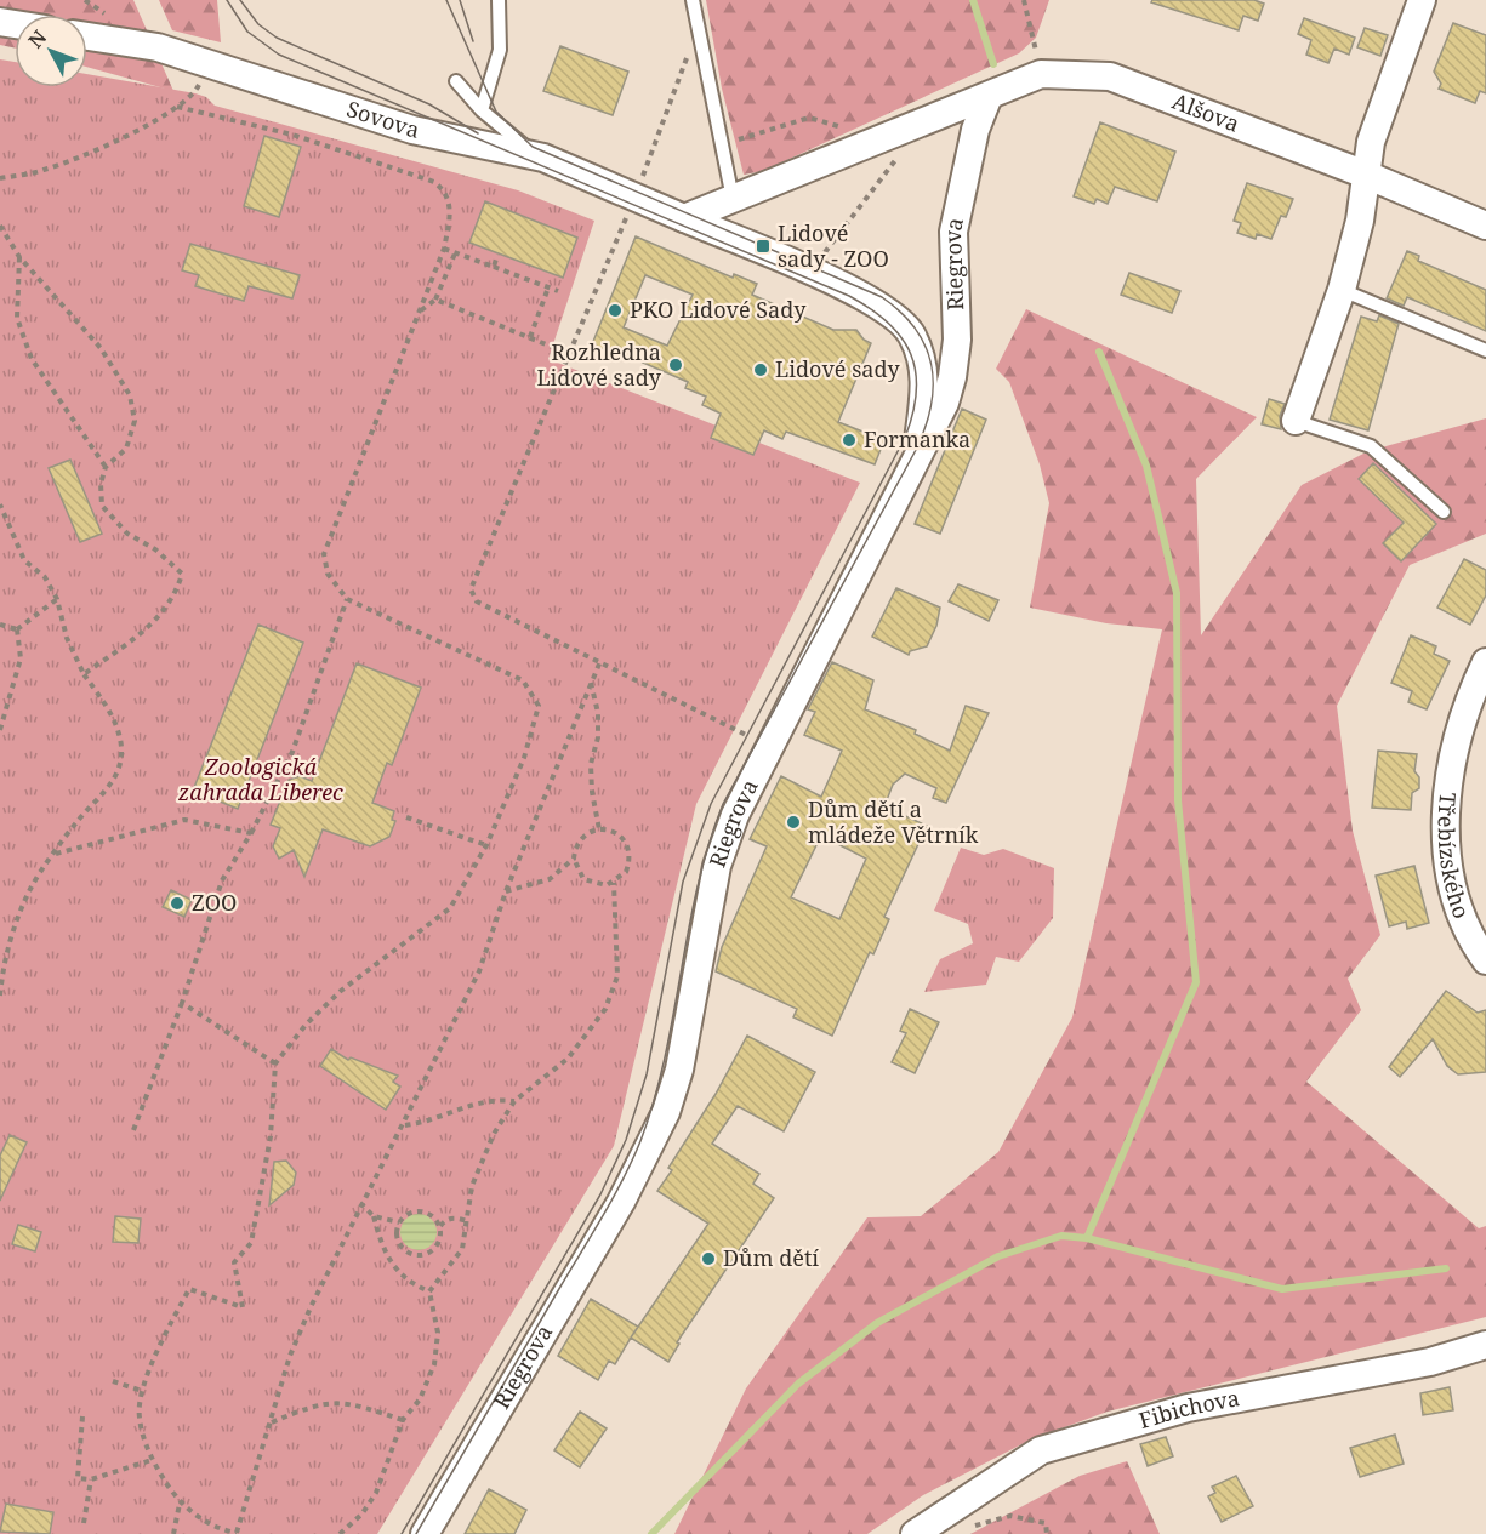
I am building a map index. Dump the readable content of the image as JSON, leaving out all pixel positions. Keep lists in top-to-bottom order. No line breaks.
{"streets":{"street":["Alšova","Sovova","Riegrova","Třebízského","Fibichova"]},"parks":["Zoologická zahrada Liberec"],"places":{"transit":["Lidové sady - ZOO"],"other":["PKO Lidové Sady","Rozhledna Lidové sady","Lidové sady","Formanka","Dům dětí a mládeže Větrník","ZOO","Dům dětí"]},"north":"top left"}
